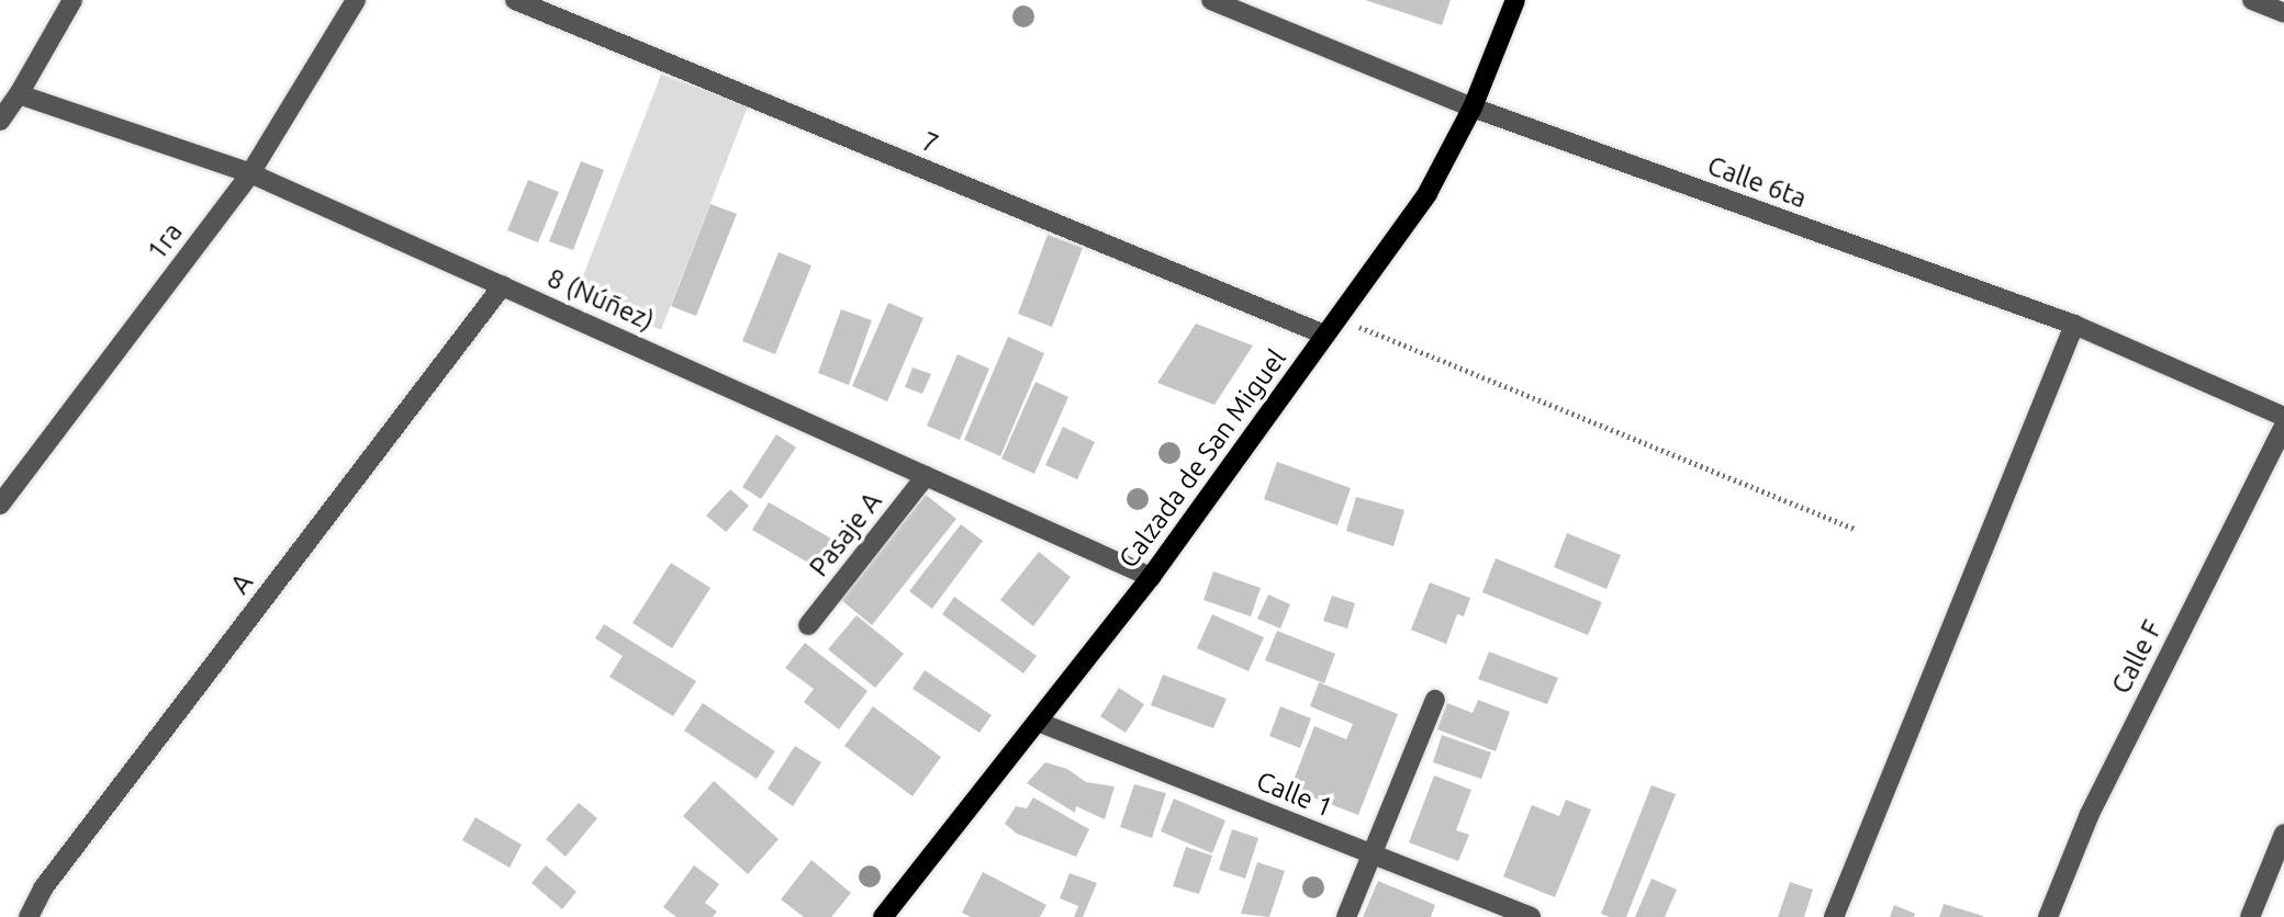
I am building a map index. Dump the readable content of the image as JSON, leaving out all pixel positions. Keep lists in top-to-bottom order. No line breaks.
{"streets":{"main road":["Calzada de San Miguel"],"street":["7","Calle 6ta","1ra","8 (Núñez)","Pasaje A","A","Calle F","Calle 1"]},"crossings":[["7","Calzada de San Miguel"],["Calle 6ta","Calzada de San Miguel"],["1ra","8 (Núñez)"],["8 (Núñez)","Calzada de San Miguel"],["8 (Núñez)","Pasaje A"],["8 (Núñez)","A"],["Calzada de San Miguel","Calle 1"]]}
